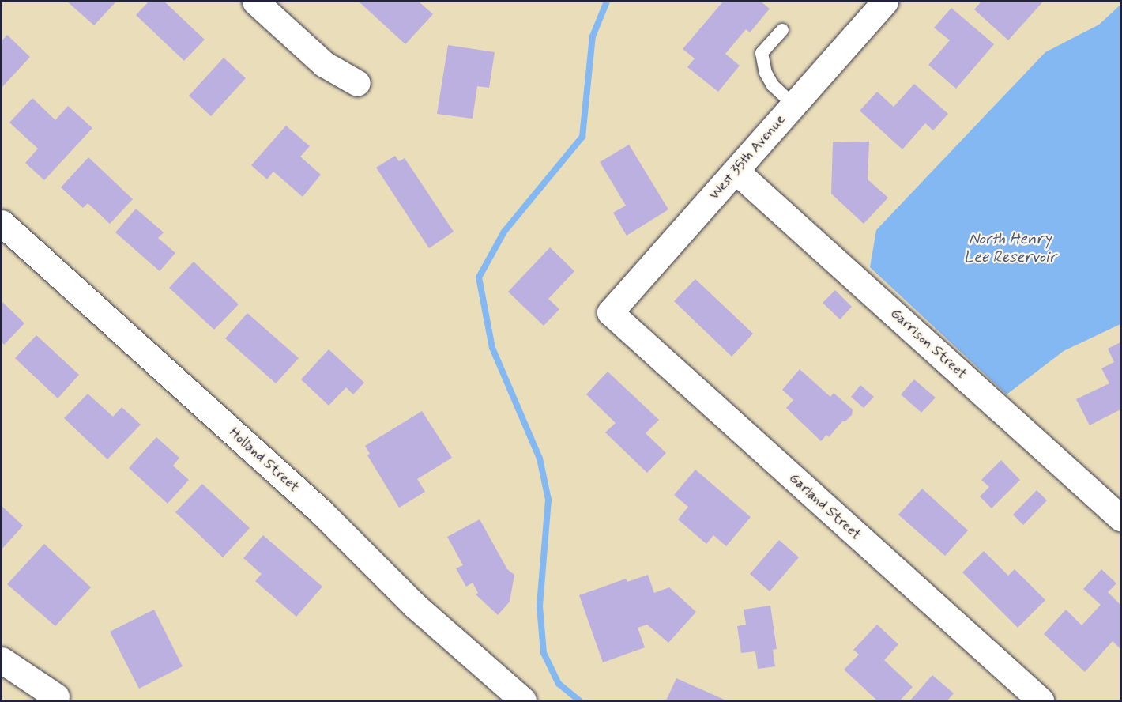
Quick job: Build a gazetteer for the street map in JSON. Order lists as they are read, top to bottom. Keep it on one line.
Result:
{"streets":{"street":["West 35th Avenue","Garrison Street","Holland Street","Garland Street"]},"crossings":[["West 35th Avenue","Garrison Street"],["West 35th Avenue","Garland Street"]],"water":["North Henry Lee Reservoir"]}
